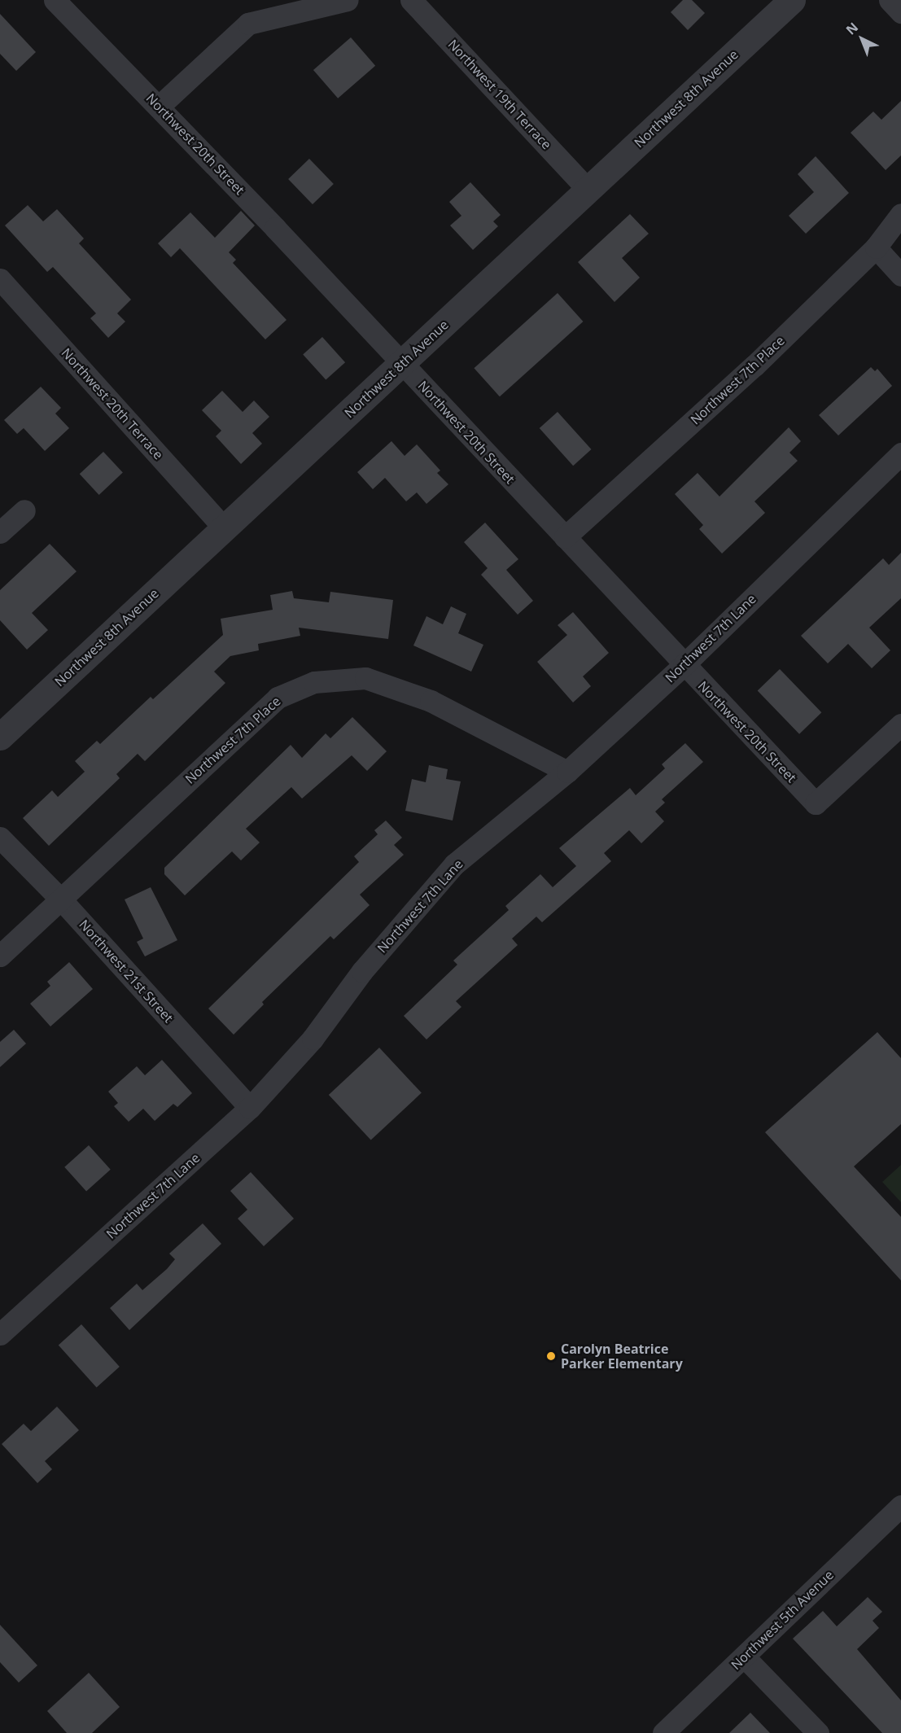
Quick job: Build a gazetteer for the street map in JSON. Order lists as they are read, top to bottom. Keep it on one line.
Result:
{"streets":{"street":["Northwest 19th Terrace","Northwest 8th Avenue","Northwest 20th Street","Northwest 7th Place","Northwest 20th Terrace","Northwest 7th Lane","Northwest 21st Street","Northwest 5th Avenue"]},"crossings":[["Northwest 19th Terrace","Northwest 8th Avenue"],["Northwest 8th Avenue","Northwest 20th Street"],["Northwest 8th Avenue","Northwest 20th Terrace"],["Northwest 20th Street","Northwest 7th Place"],["Northwest 20th Street","Northwest 7th Lane"],["Northwest 7th Place","Northwest 7th Lane"],["Northwest 7th Place","Northwest 21st Street"],["Northwest 7th Lane","Northwest 21st Street"]],"places":["Carolyn Beatrice Parker Elementary"],"north":"top left"}
